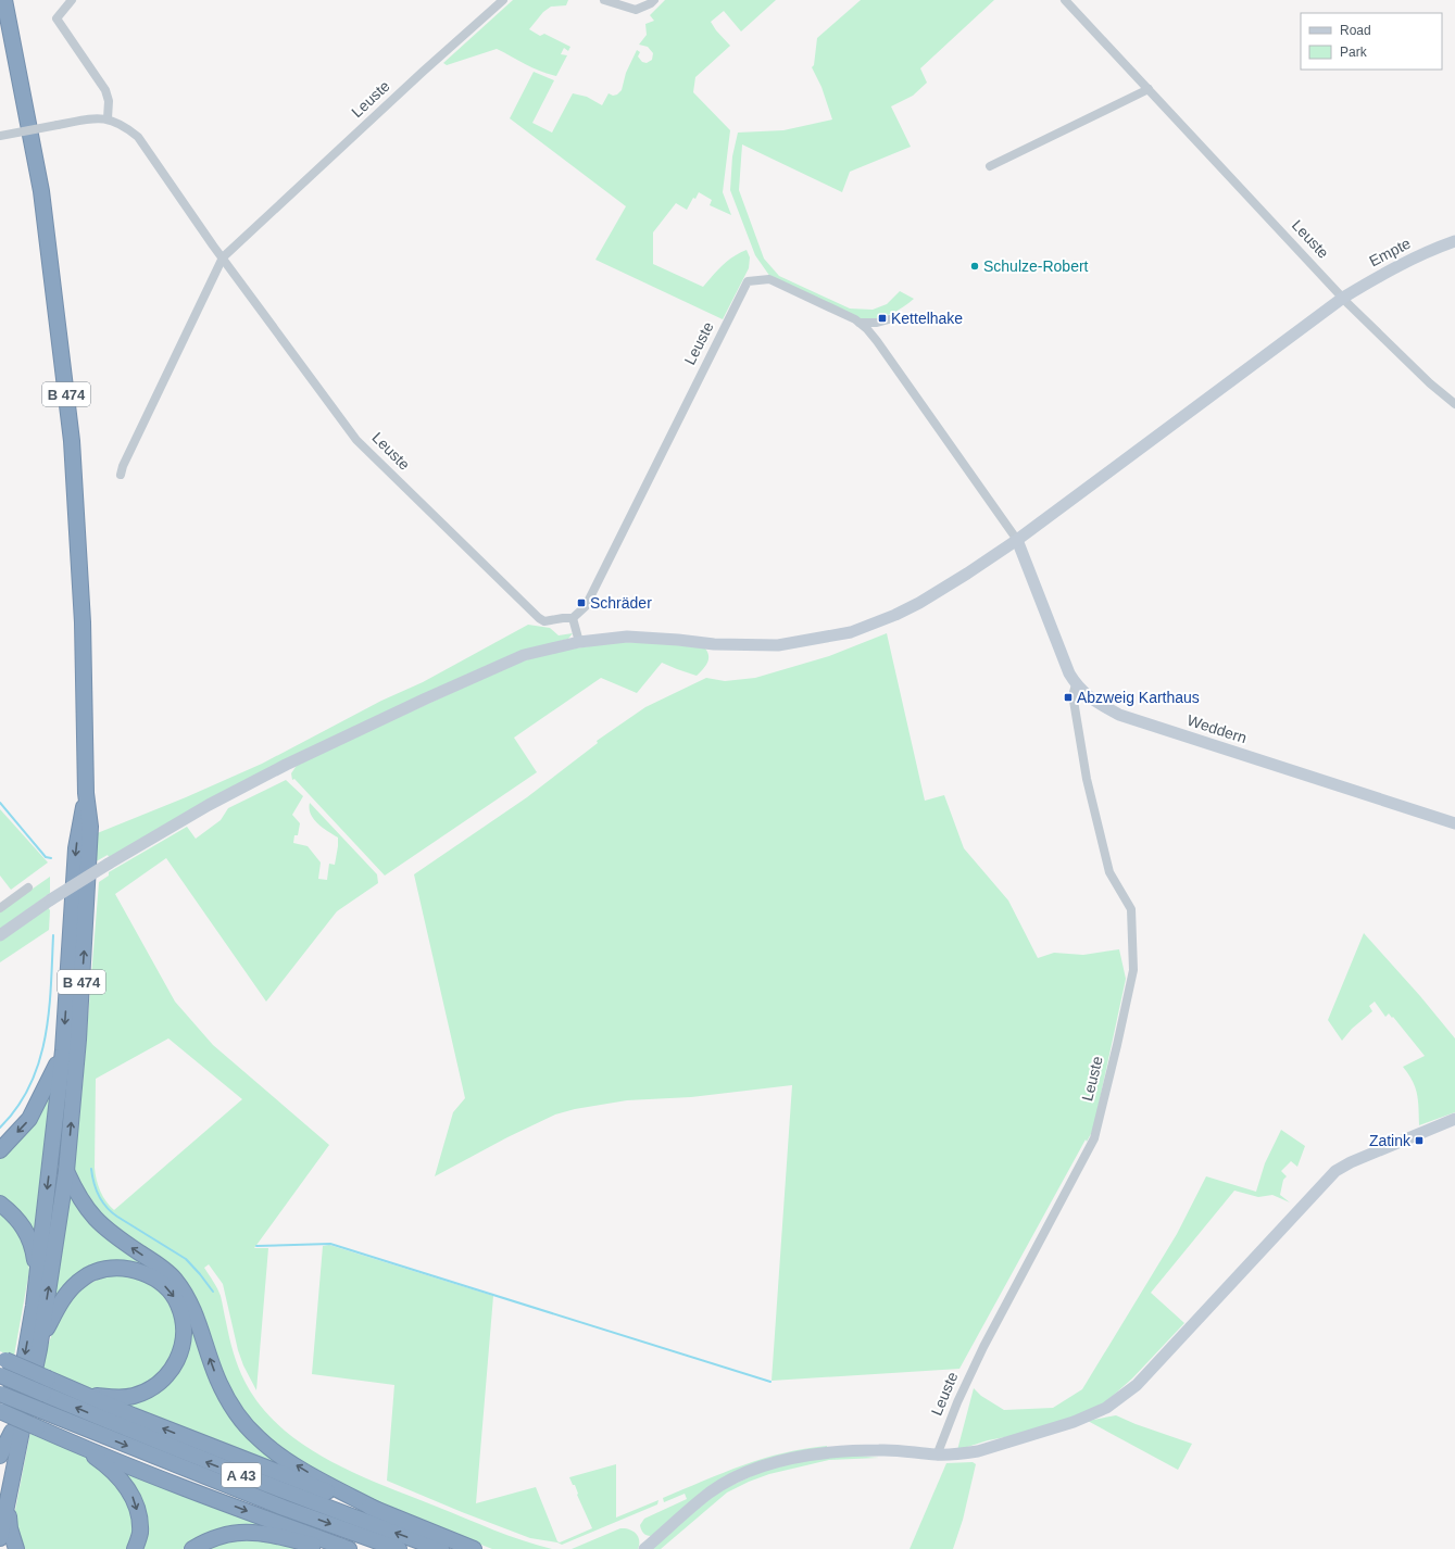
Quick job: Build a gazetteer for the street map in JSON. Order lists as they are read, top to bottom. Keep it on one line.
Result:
{"streets":{"highway":["B 474","A 43"],"main road":["Empte","Weddern"],"street":["Leuste"]},"crossings":[["Leuste","Empte"],["Leuste","Weddern"],["Empte","Weddern"]],"places":{"other":["Schulze-Robert"],"transit":["Kettelhake","Schräder","Abzweig Karthaus","Zatink"]},"legend":["Road","Park"]}
